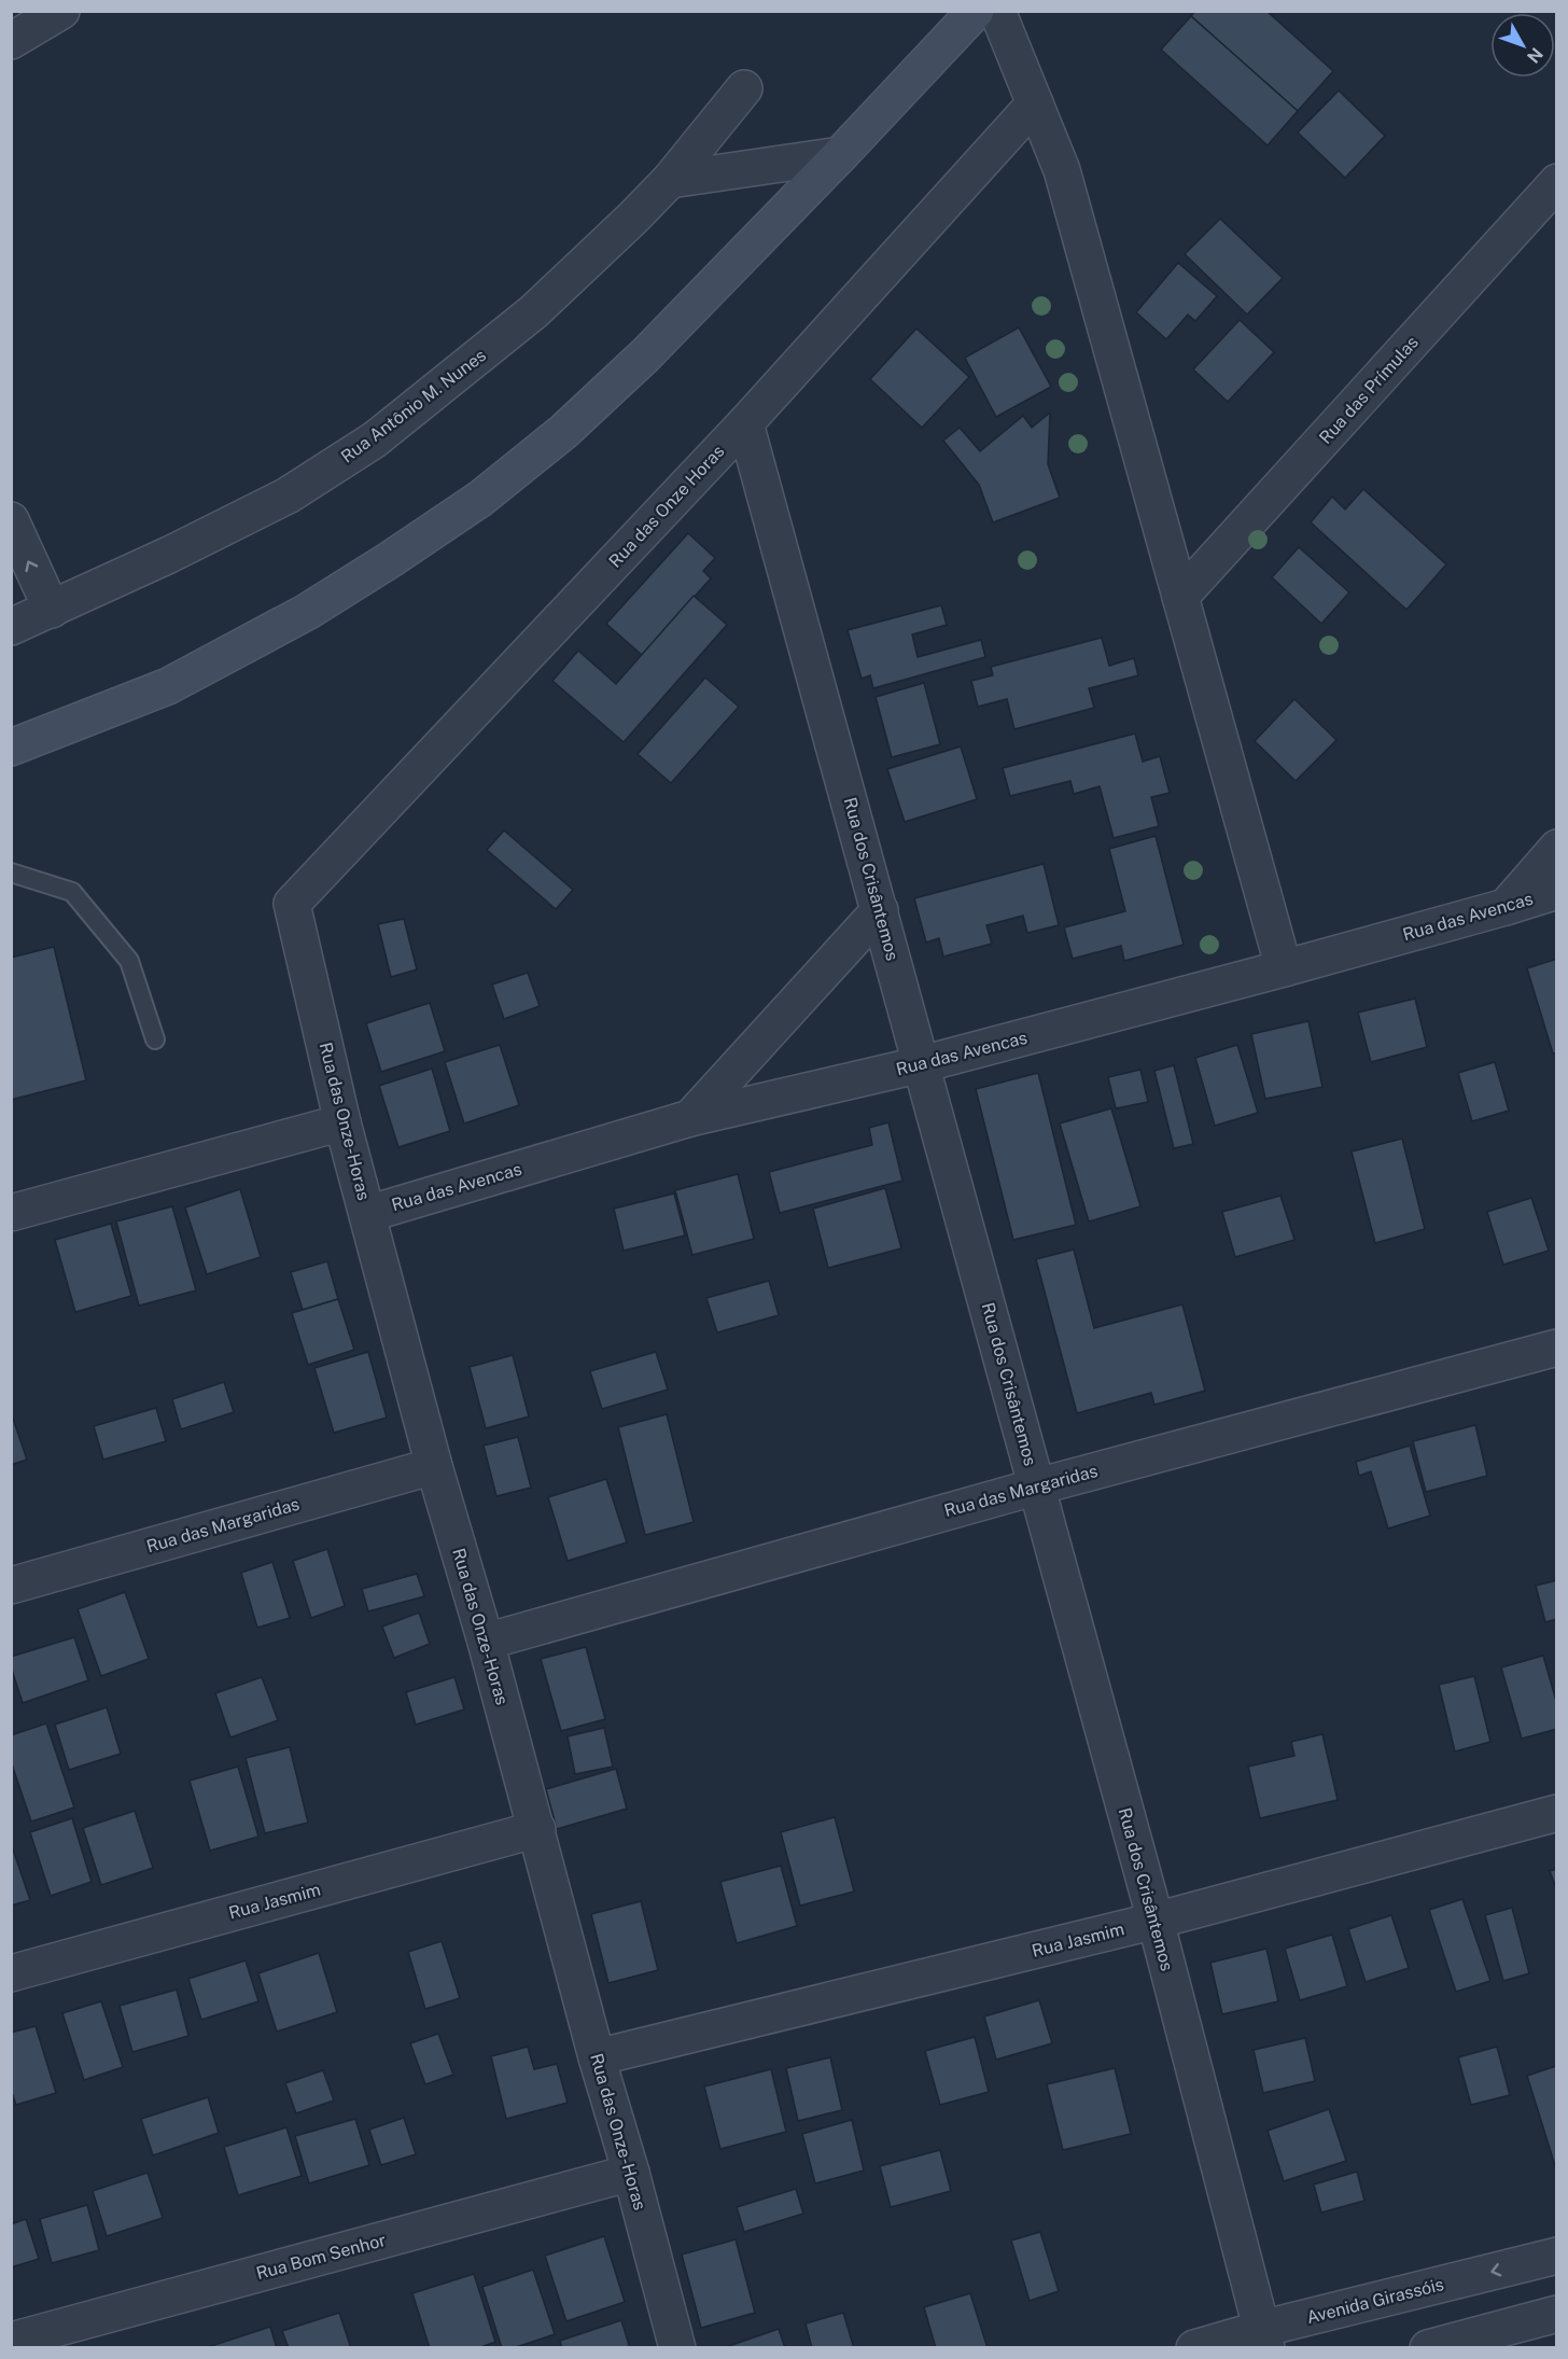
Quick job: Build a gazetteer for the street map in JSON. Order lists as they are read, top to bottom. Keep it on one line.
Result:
{"streets":{"street":["Rua das Prímulas","Rua Antônio M. Nunes","Rua das Onze Horas","Rua dos Crisântemos","Rua das Avencas","Rua das Onze-Horas","Rua das Margaridas","Rua Jasmim","Rua Bom Senhor","Avenida Girassóis"]},"crossings":[["Rua das Onze Horas","Rua dos Crisântemos"],["Rua das Onze Horas","Rua das Onze-Horas"],["Rua dos Crisântemos","Rua das Avencas"],["Rua dos Crisântemos","Rua das Margaridas"],["Rua dos Crisântemos","Rua Jasmim"],["Rua dos Crisântemos","Avenida Girassóis"],["Rua das Avencas","Rua das Onze-Horas"],["Rua das Onze-Horas","Rua das Margaridas"],["Rua das Onze-Horas","Rua Jasmim"],["Rua das Onze-Horas","Rua Bom Senhor"]],"north":"bottom right"}
